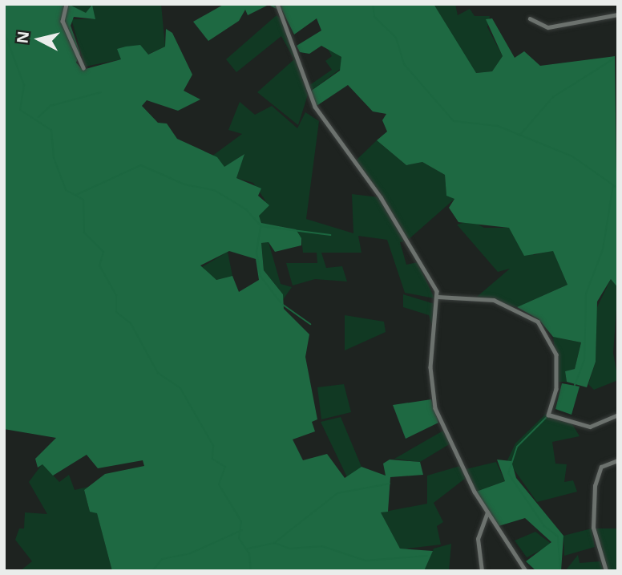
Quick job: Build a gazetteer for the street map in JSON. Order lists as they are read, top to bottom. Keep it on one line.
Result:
{"north":"left"}
